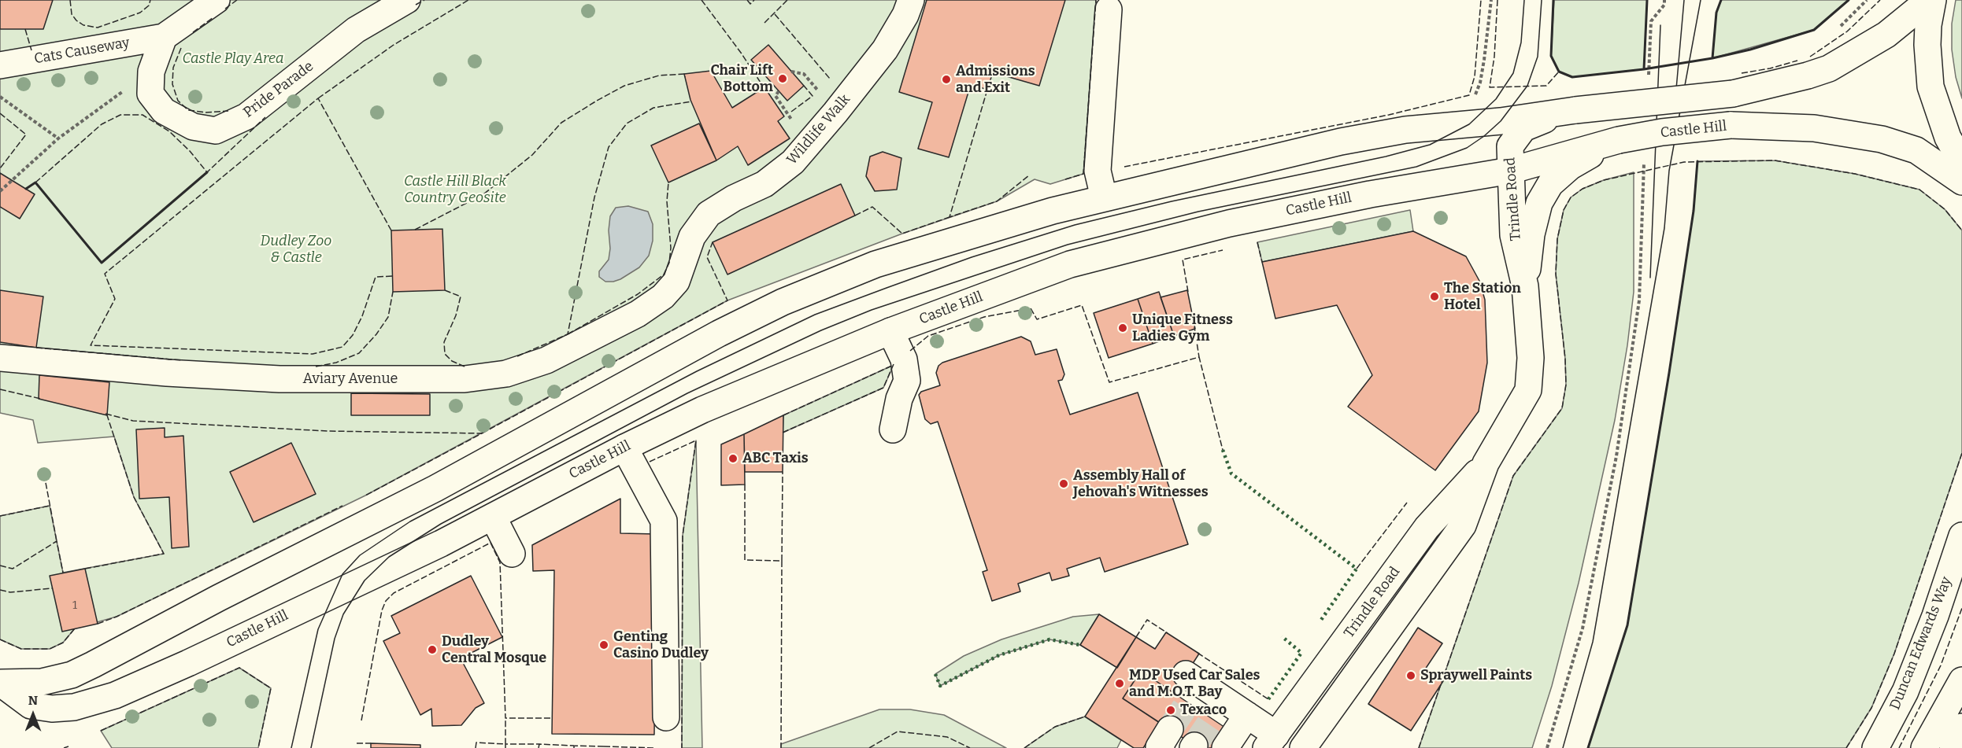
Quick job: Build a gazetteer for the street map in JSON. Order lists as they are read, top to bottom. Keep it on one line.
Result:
{"streets":{"main road":["Cats Causeway","Pride Parade","Wildlife Walk","Castle Hill","Trindle Road","Aviary Avenue","Duncan Edwards Way"]},"crossings":[["Cats Causeway","Pride Parade"],["Wildlife Walk","Aviary Avenue"],["Castle Hill","Trindle Road"]],"parks":["Castle Play Area","Castle Hill Black Country Geosite","Dudley Zoo & Castle"],"places":["Chair Lift Bottom","Admissions and Exit","The Station Hotel","Unique Fitness Ladies Gym","ABC Taxis","Assembly Hall of Jehovah's Witnesses","Genting Casino Dudley","Dudley Central Mosque","Spraywell Paints","MDP Used Car Sales and M.O.T. Bay","Texaco"],"house_numbers":["1"],"north":"top"}
